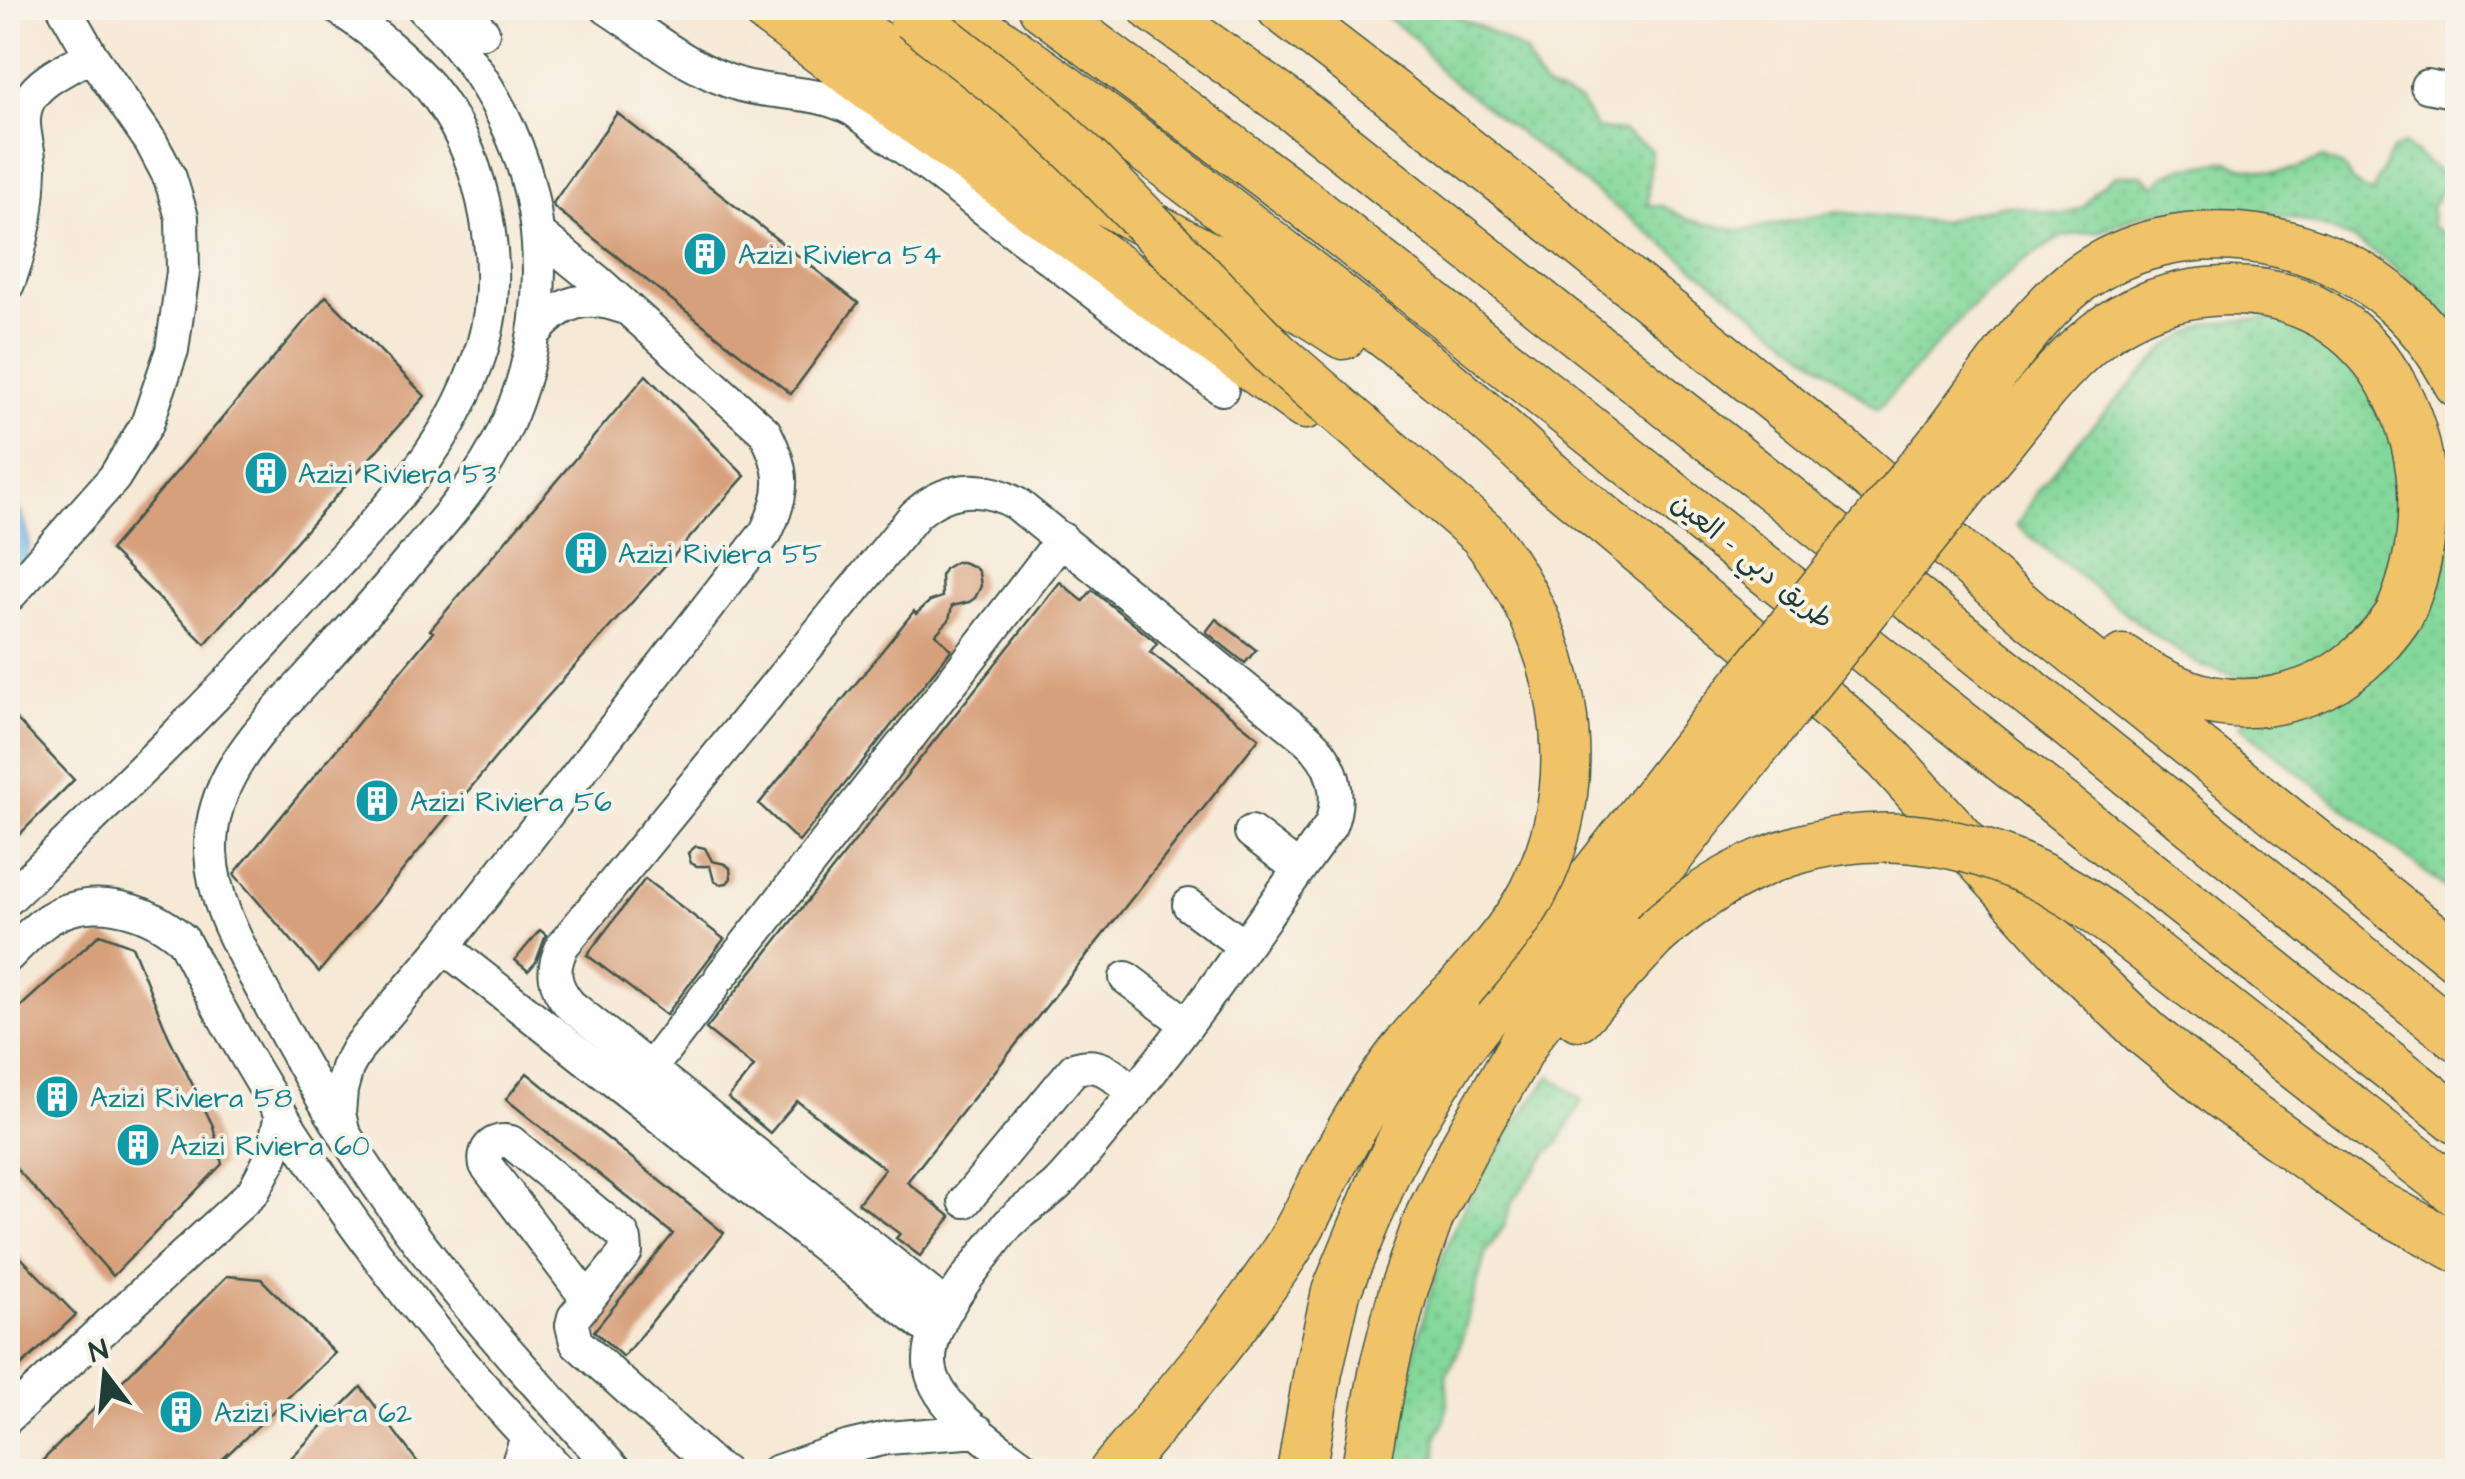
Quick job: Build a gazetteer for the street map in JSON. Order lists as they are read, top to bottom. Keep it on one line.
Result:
{"streets":{"highway":["طريق دبي - العين"]},"places":{"building":["Azizi Riviera 54","Azizi Riviera 53","Azizi Riviera 55","Azizi Riviera 56","Azizi Riviera 58","Azizi Riviera 60","Azizi Riviera 62"]},"north":"top"}
